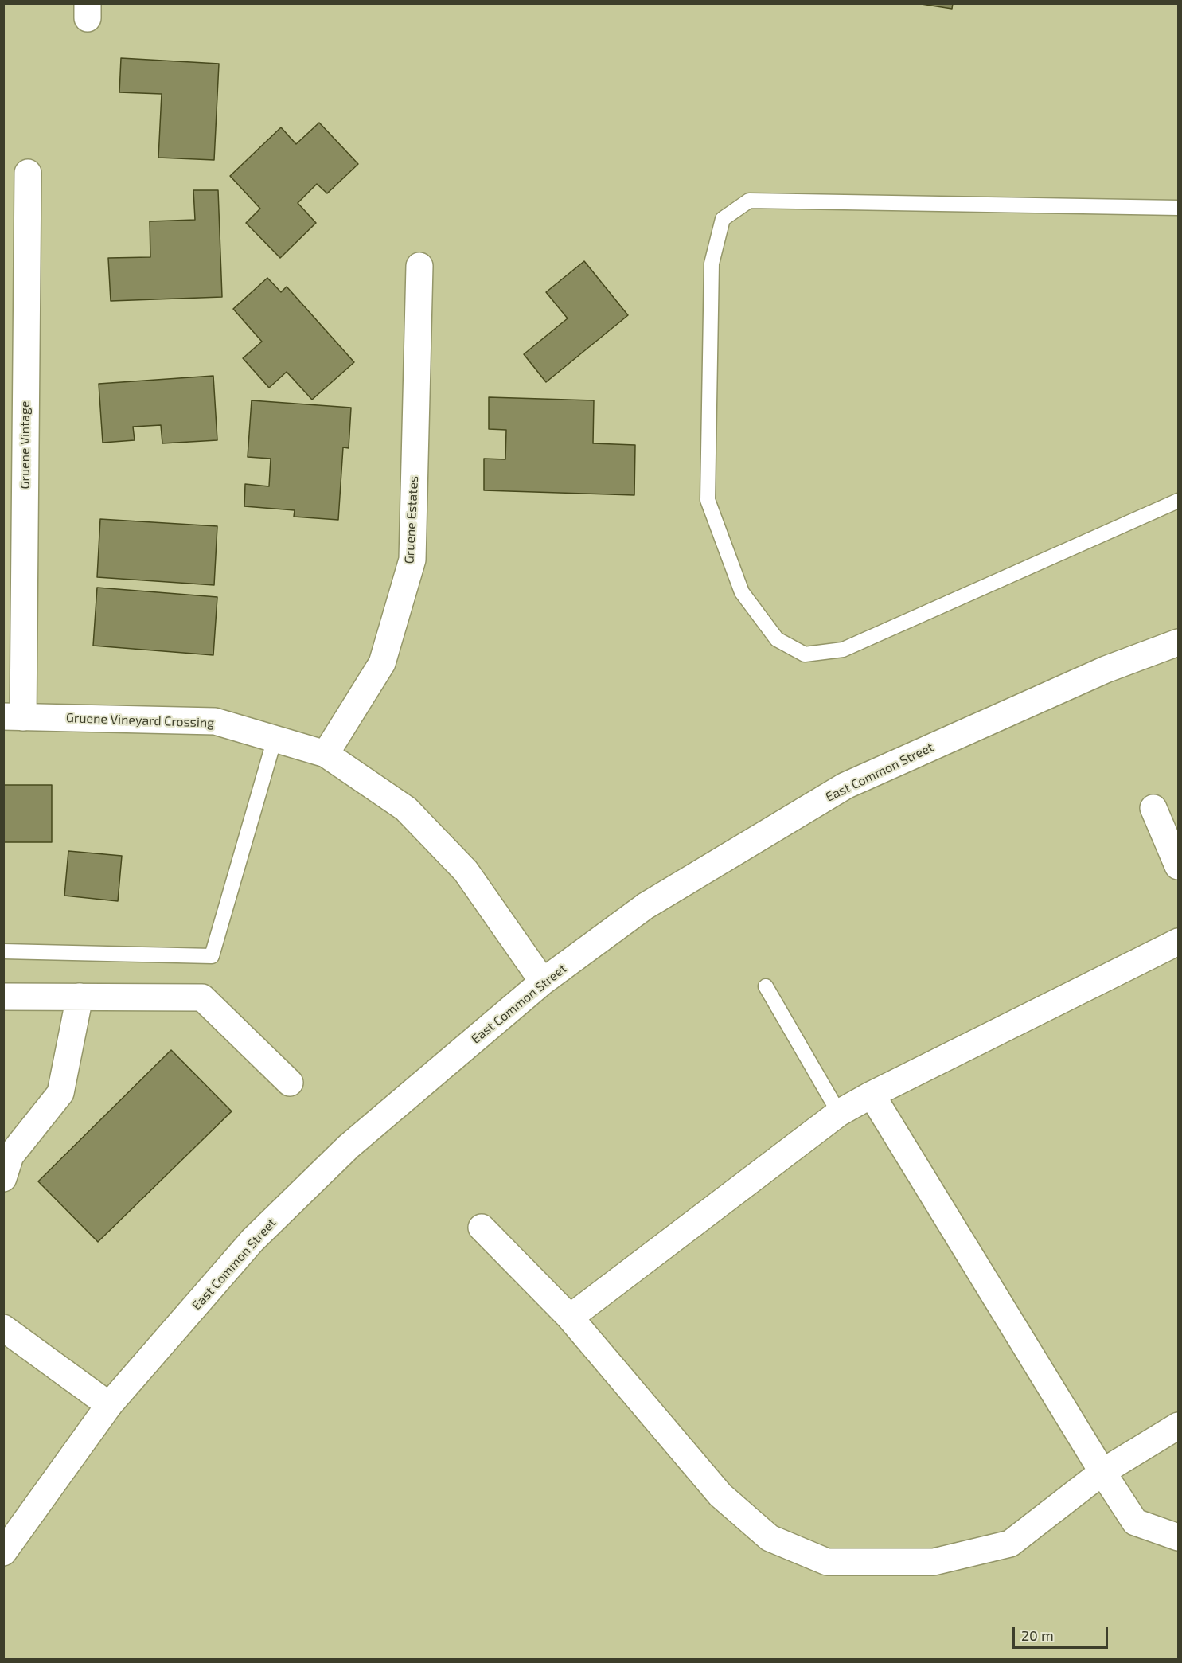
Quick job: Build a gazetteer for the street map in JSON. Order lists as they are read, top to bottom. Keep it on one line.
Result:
{"streets":{"street":["Gruene Vintage","Gruene Estates","Gruene Vineyard Crossing","East Common Street"]},"crossings":[["Gruene Vintage","Gruene Vineyard Crossing"],["Gruene Estates","Gruene Vineyard Crossing"],["Gruene Vineyard Crossing","East Common Street"]],"scale_bar":"20 m"}
